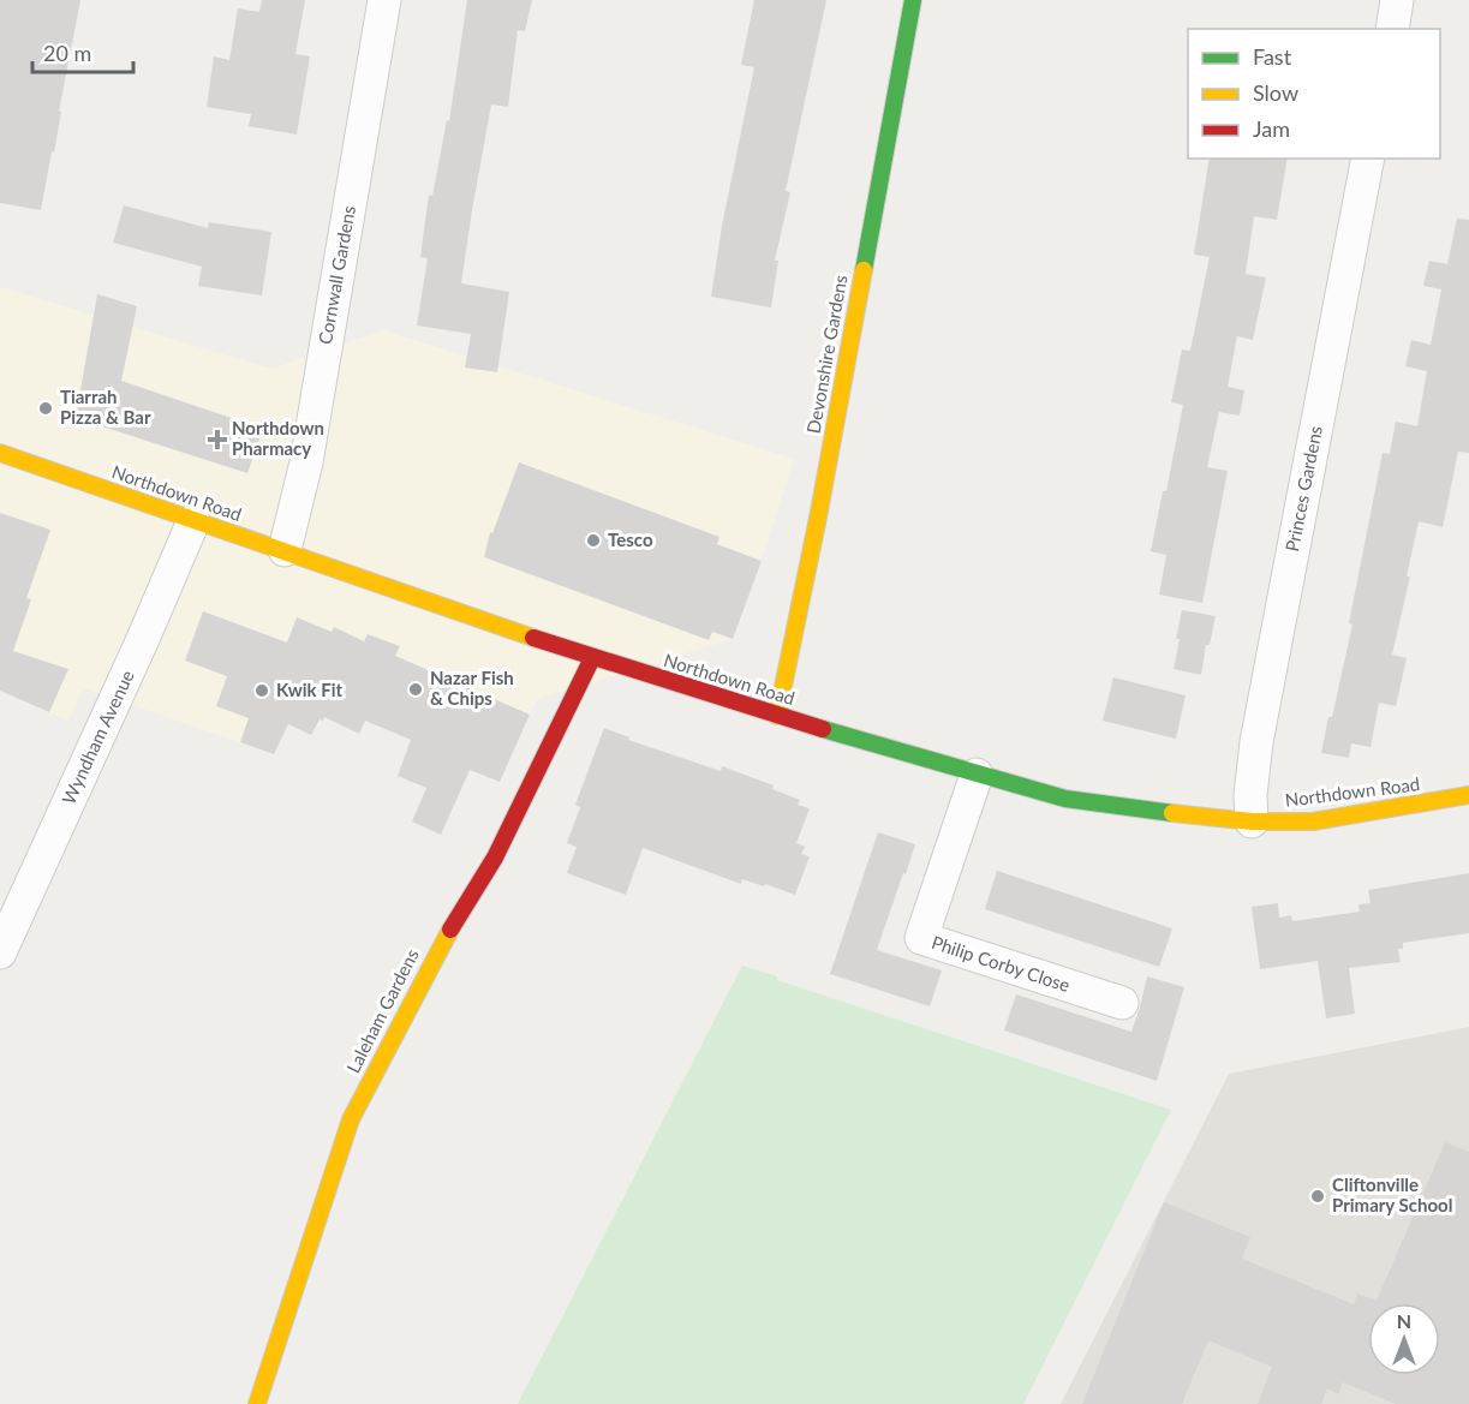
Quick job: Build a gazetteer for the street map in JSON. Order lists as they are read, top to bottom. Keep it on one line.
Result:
{"streets":{"main road":["Devonshire Gardens","Northdown Road","Laleham Gardens"],"street":["Cornwall Gardens","Princes Gardens","Wyndham Avenue","Philip Corby Close"]},"crossings":[["Cornwall Gardens","Northdown Road"],["Devonshire Gardens","Northdown Road"],["Princes Gardens","Northdown Road"],["Northdown Road","Wyndham Avenue"],["Northdown Road","Philip Corby Close"],["Northdown Road","Laleham Gardens"]],"places":{"other":["Tiarrah Pizza & Bar","Tesco","Nazar Fish & Chips","Kwik Fit","Cliftonville Primary School"],"health":["Northdown Pharmacy"]},"legend":["Fast","Slow","Jam"],"scale_bar":"20 m","north":"top"}
